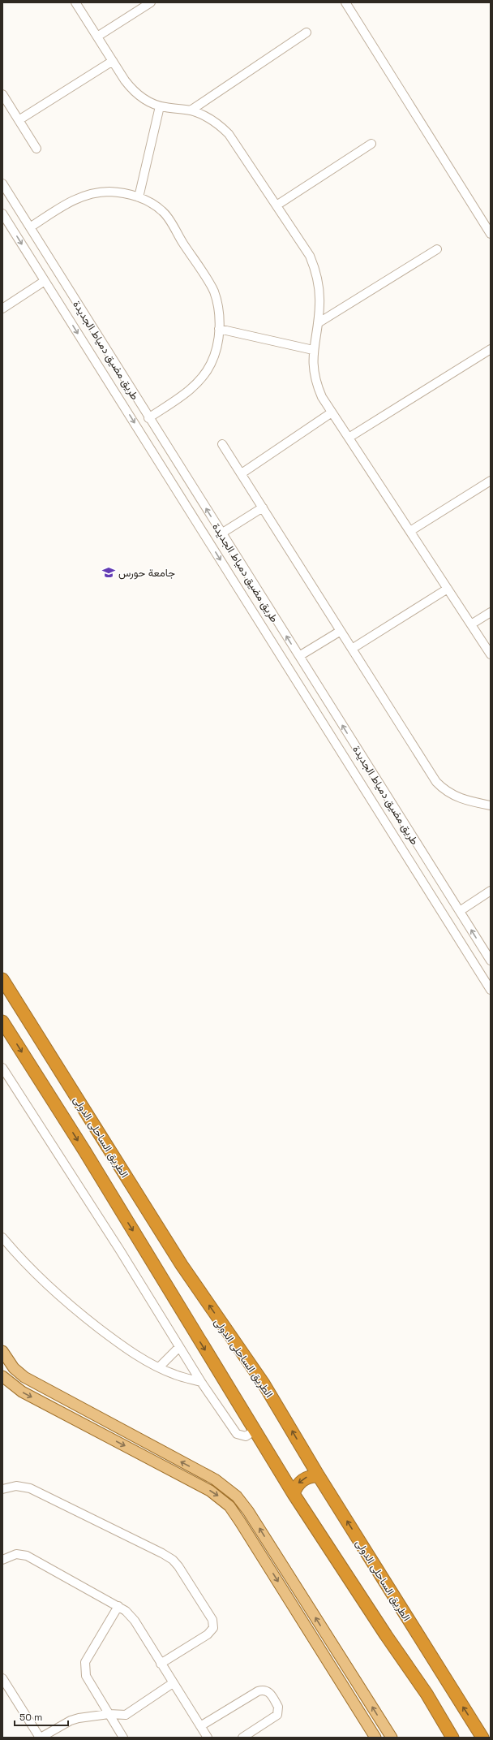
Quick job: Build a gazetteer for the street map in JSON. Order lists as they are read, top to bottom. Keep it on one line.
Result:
{"streets":{"highway":["الطريق الساحلى الدولى"],"street":["طريق مضيق دمياط الجديدة"]},"places":{"school or university":["جامعة حورس"]},"scale_bar":"50 m"}
